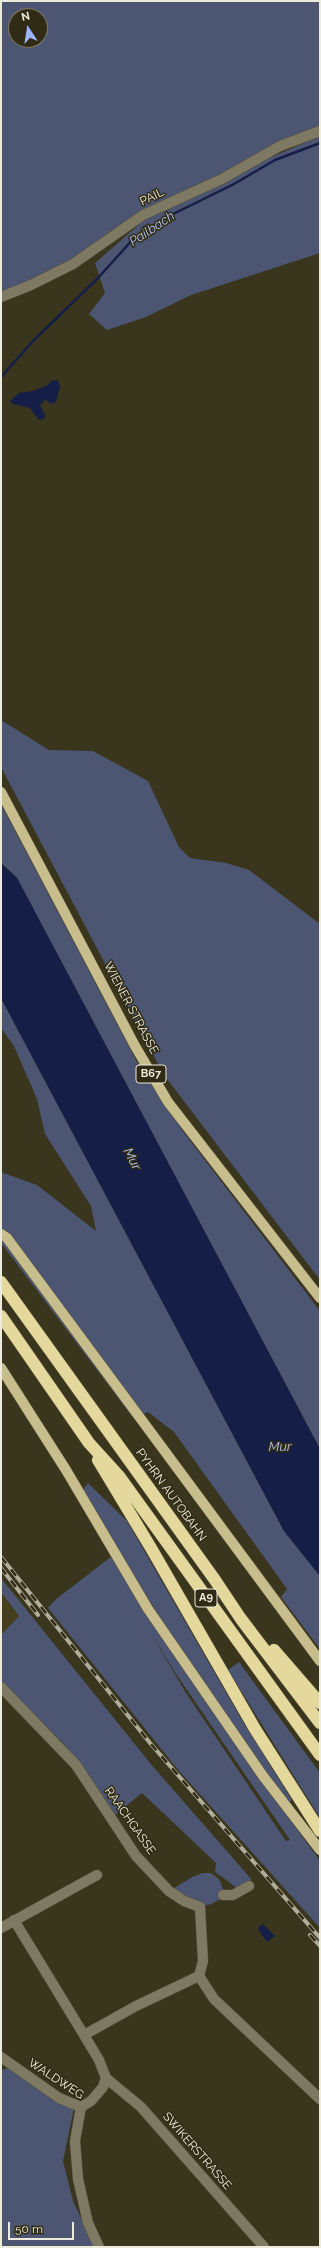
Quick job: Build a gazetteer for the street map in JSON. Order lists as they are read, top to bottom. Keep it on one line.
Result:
{"streets":{"highway":["PYHRN AUTOBAHN","A9"],"main road":["WIENER STRASSE","B67"],"street":["PAIL","RAACHGASSE","WALDWEG","SWIKERSTRASSE"]},"water":["Pailbach","Mur"],"scale_bar":"50 m","north":"top"}
